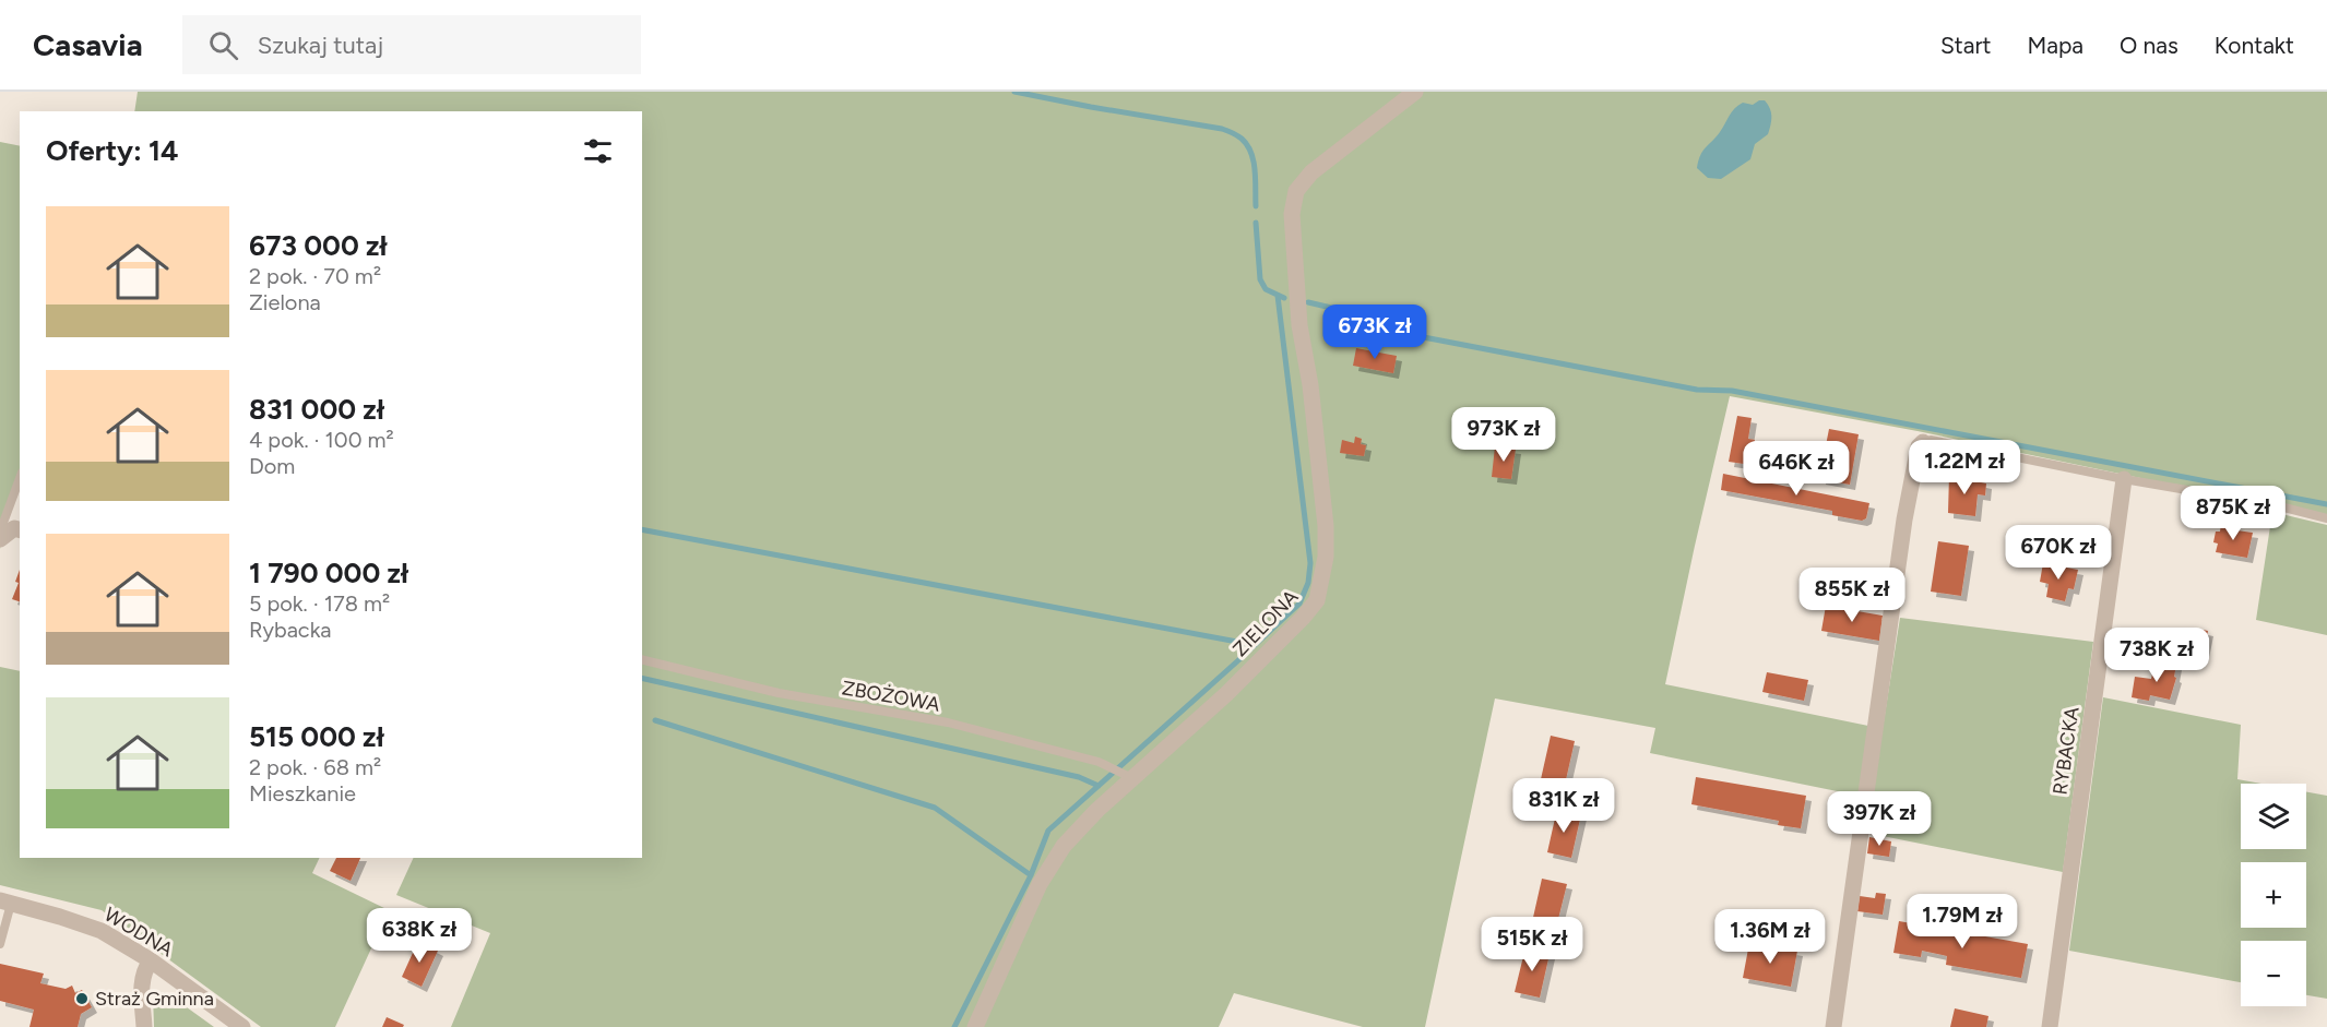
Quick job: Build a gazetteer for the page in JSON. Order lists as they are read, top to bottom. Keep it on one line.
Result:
{"streets":{"street":["ZIELONA","RYBACKA","WODNA"],"lane":["ZBOŻOWA"]},"crossings":[["ZIELONA","ZBOŻOWA"]],"places":["Straż Gminna"],"page":{"header":"Casavia","search":"Szukaj tutaj","nav":["Start","Mapa","O nas","Kontakt"],"heading":"Oferty: 14","list":[{"name":"673 000 zł","note":"2 pok. · 70 m² · Zielona"},{"name":"831 000 zł","note":"4 pok. · 100 m² · Dom"},{"name":"1 790 000 zł","note":"5 pok. · 178 m² · Rybacka"},{"name":"515 000 zł","note":"2 pok. · 68 m² · Mieszkanie"}],"price":["673K zł","973K zł","1.22M zł","646K zł","875K zł","670K zł","855K zł","738K zł","831K zł","397K zł","1.79M zł","638K zł","1.36M zł","515K zł"],"map_buttons":["+","−"]}}
